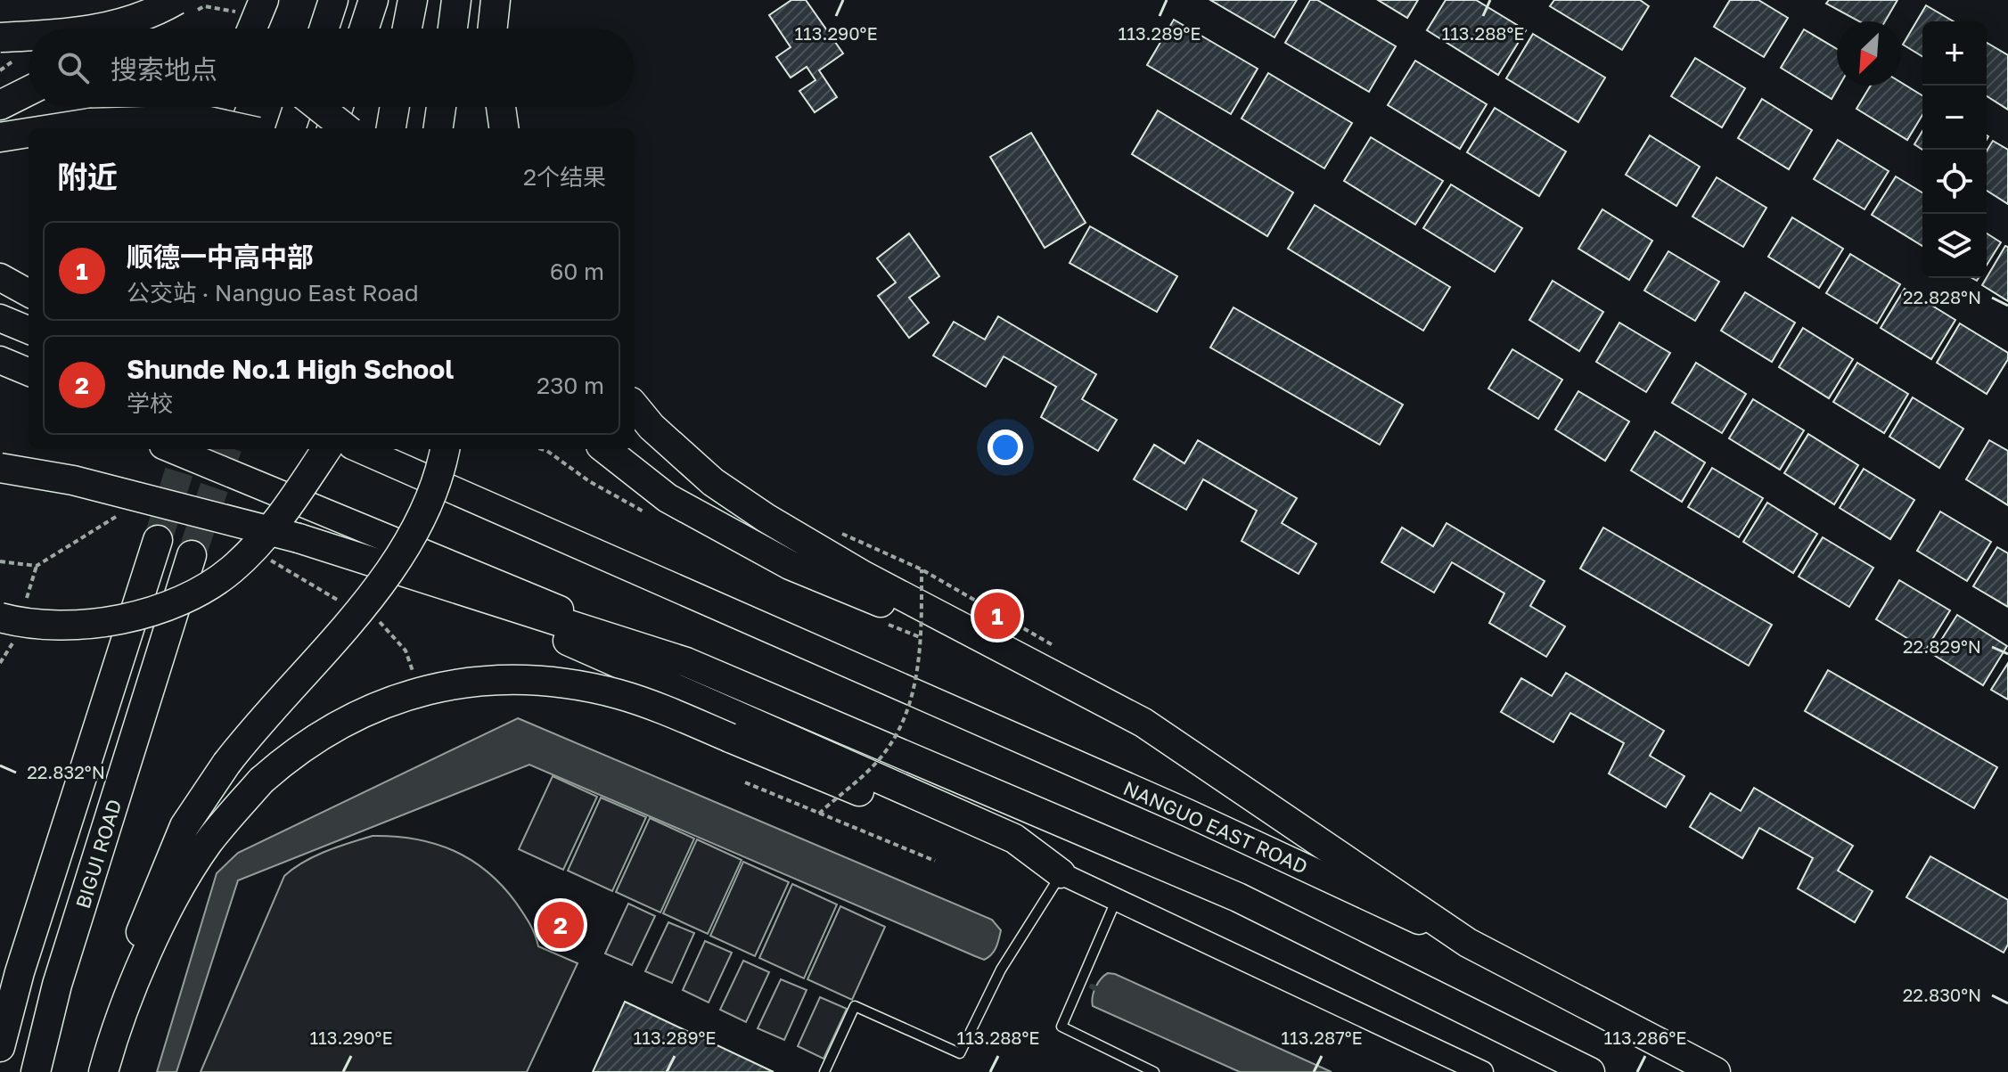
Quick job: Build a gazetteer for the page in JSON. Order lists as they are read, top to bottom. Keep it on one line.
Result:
{"streets":{"highway":["NANGUO EAST ROAD","BIGUI ROAD"]},"north":"bottom left","page":{"map_buttons":["+","−"],"search":"搜索地点","heading":["附近","2个结果"],"list":[{"mark":"1","name":"顺德一中高中部","note":"公交站 · Nanguo East Road","value":"60 m"},{"mark":"2","name":"Shunde No.1 High School","note":"学校","value":"230 m"}],"pins":["1","2"]},"coordinates":["113.290°E","113.289°E","113.288°E","22.828°N","22.829°N","22.832°N","22.830°N","113.287°E","113.286°E"]}
